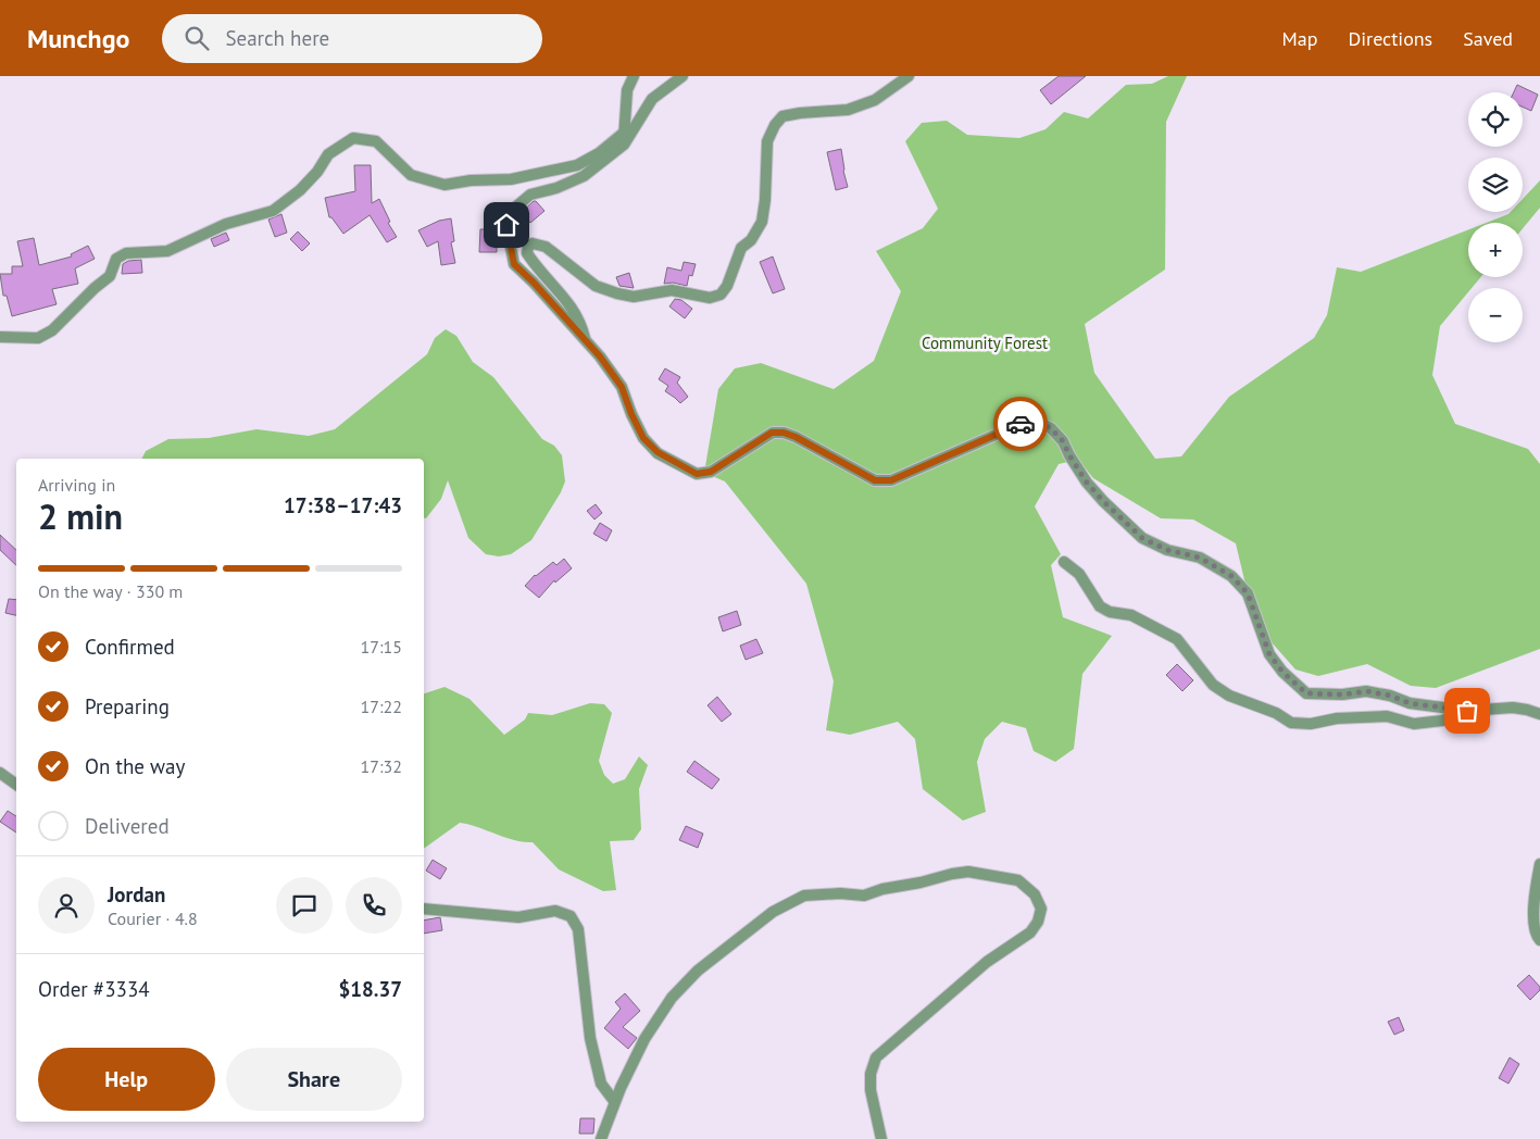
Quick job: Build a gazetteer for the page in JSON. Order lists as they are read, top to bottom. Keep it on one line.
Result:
{"parks":["Community Forest"],"page":{"header":"Munchgo","search":"Search here","nav":["Map","Directions","Saved"],"map_buttons":["+","−"],"heading":["2 min","Arriving in","17:38–17:43"],"panel":["Jordan","Courier · 4.8","Order #3334","$18.37"],"bar":"On the way · 330 m","list":[["Confirmed","17:15"],["Preparing","17:22"],["On the way","17:32"],"Delivered"],"buttons":["Help","Share"]}}
